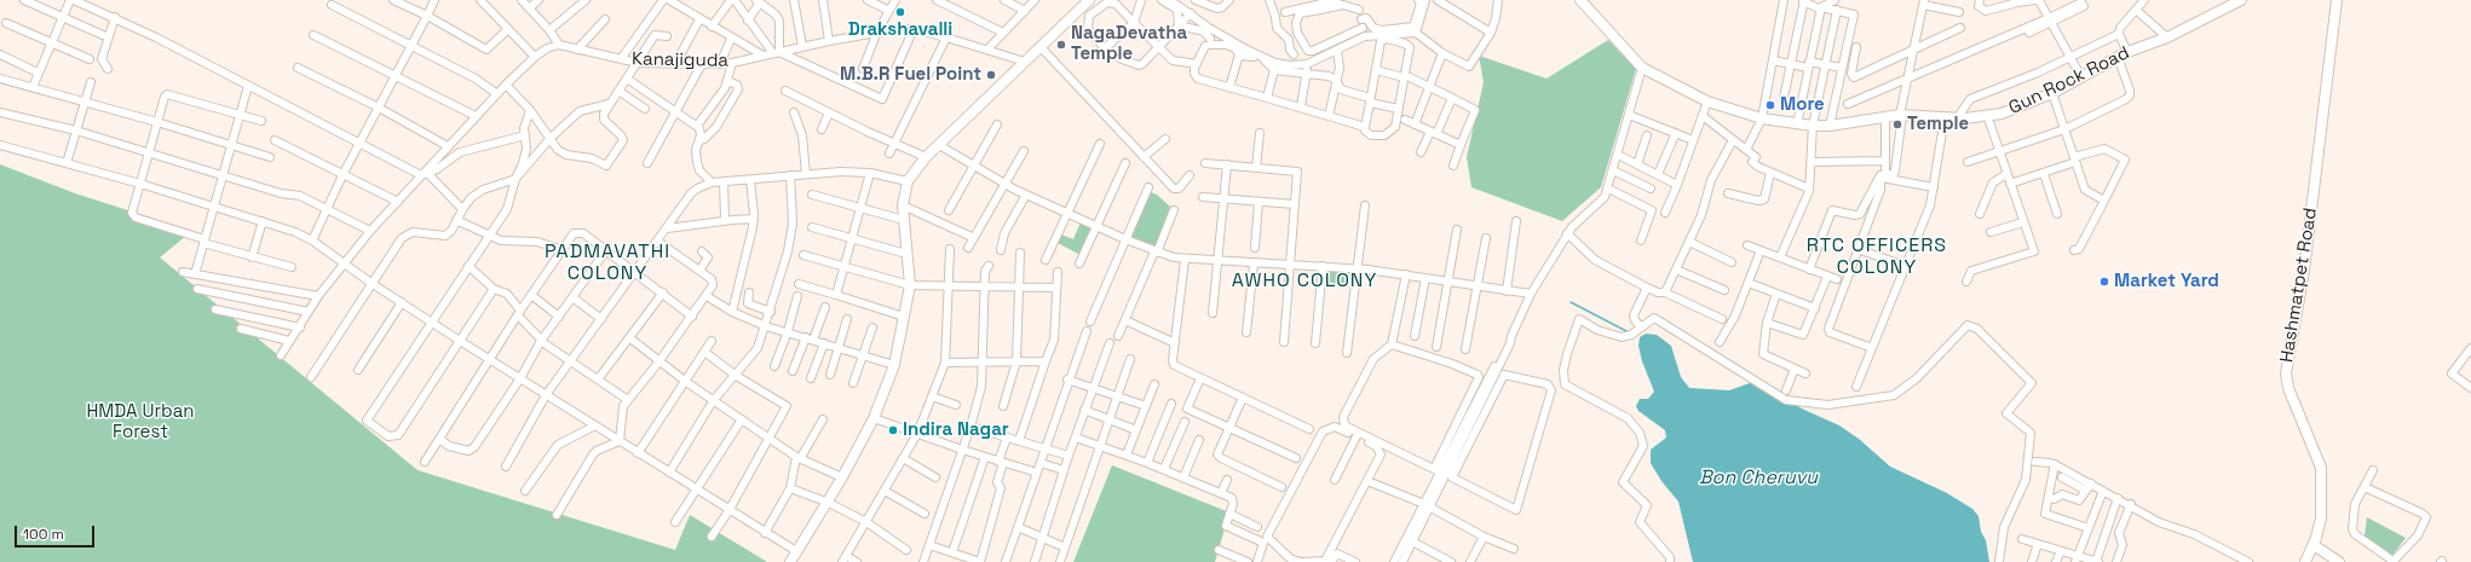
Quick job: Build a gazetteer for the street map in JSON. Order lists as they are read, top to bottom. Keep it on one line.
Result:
{"streets":{"main road":["Gun Rock Road","Hashmatpet Road"],"street":["Kanajiguda"]},"districts":["RTC OFFICERS COLONY","PADMAVATHI COLONY","AWHO COLONY"],"water":["Bon Cheruvu"],"parks":["HMDA Urban Forest"],"places":["Drakshavalli","NagaDevatha Temple","M.B.R Fuel Point","More","Temple","Market Yard","Indira Nagar"],"scale_bar":"100 m"}
